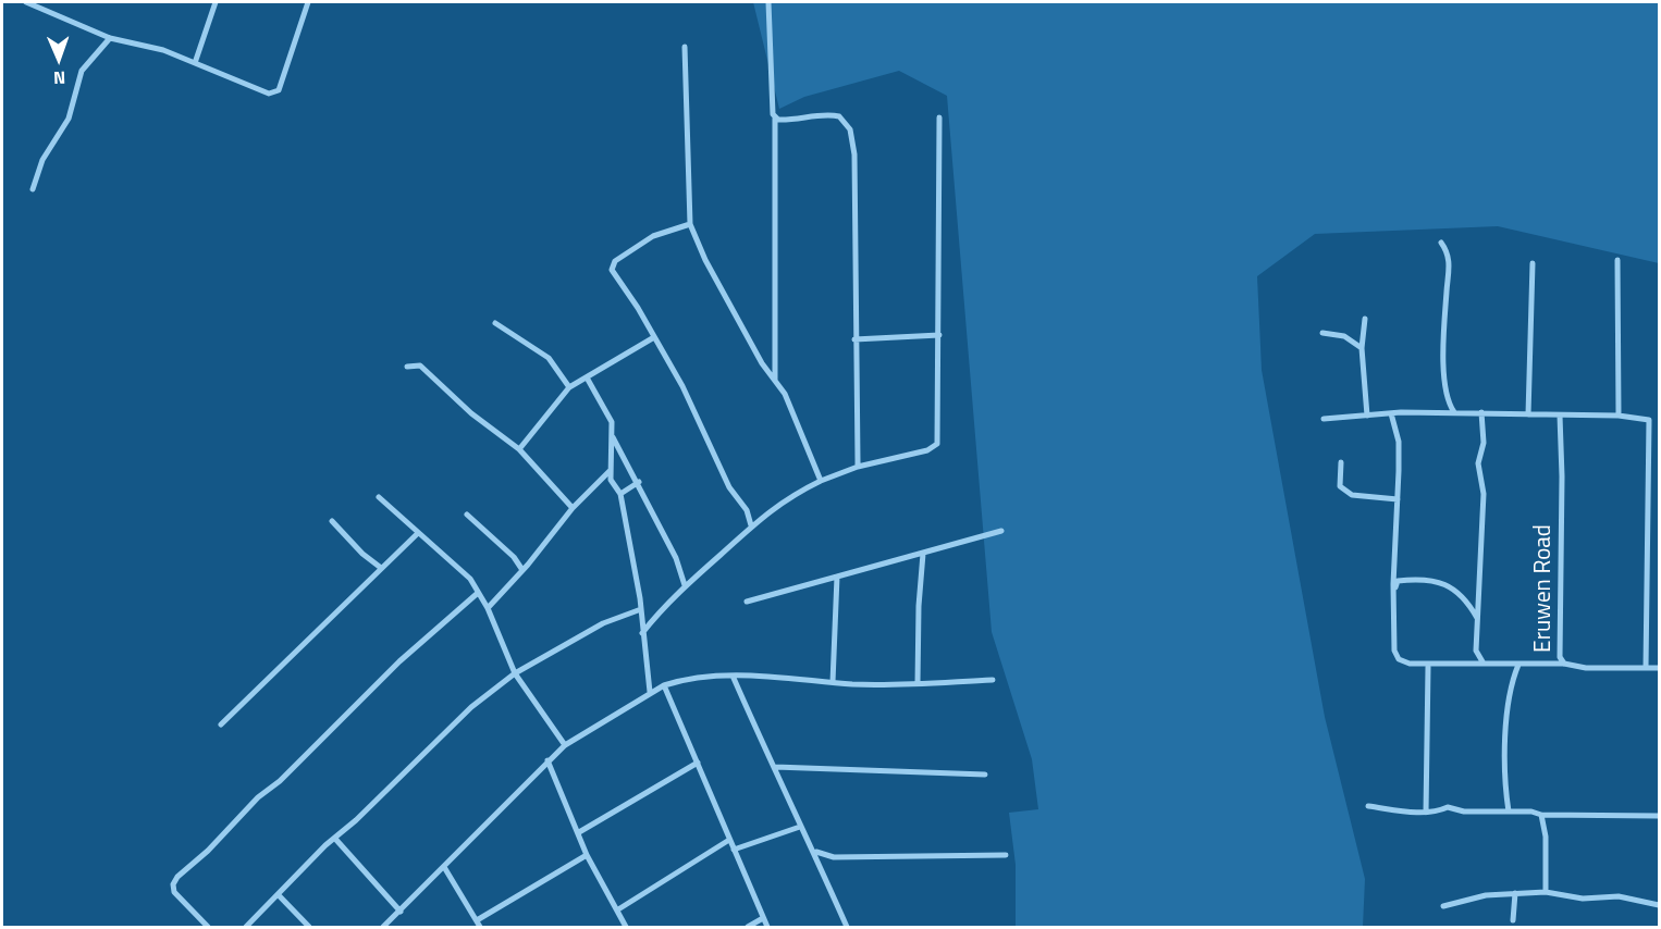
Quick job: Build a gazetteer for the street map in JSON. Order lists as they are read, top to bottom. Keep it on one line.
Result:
{"streets":{"street":["Eruwen Road"]},"north":"bottom"}
